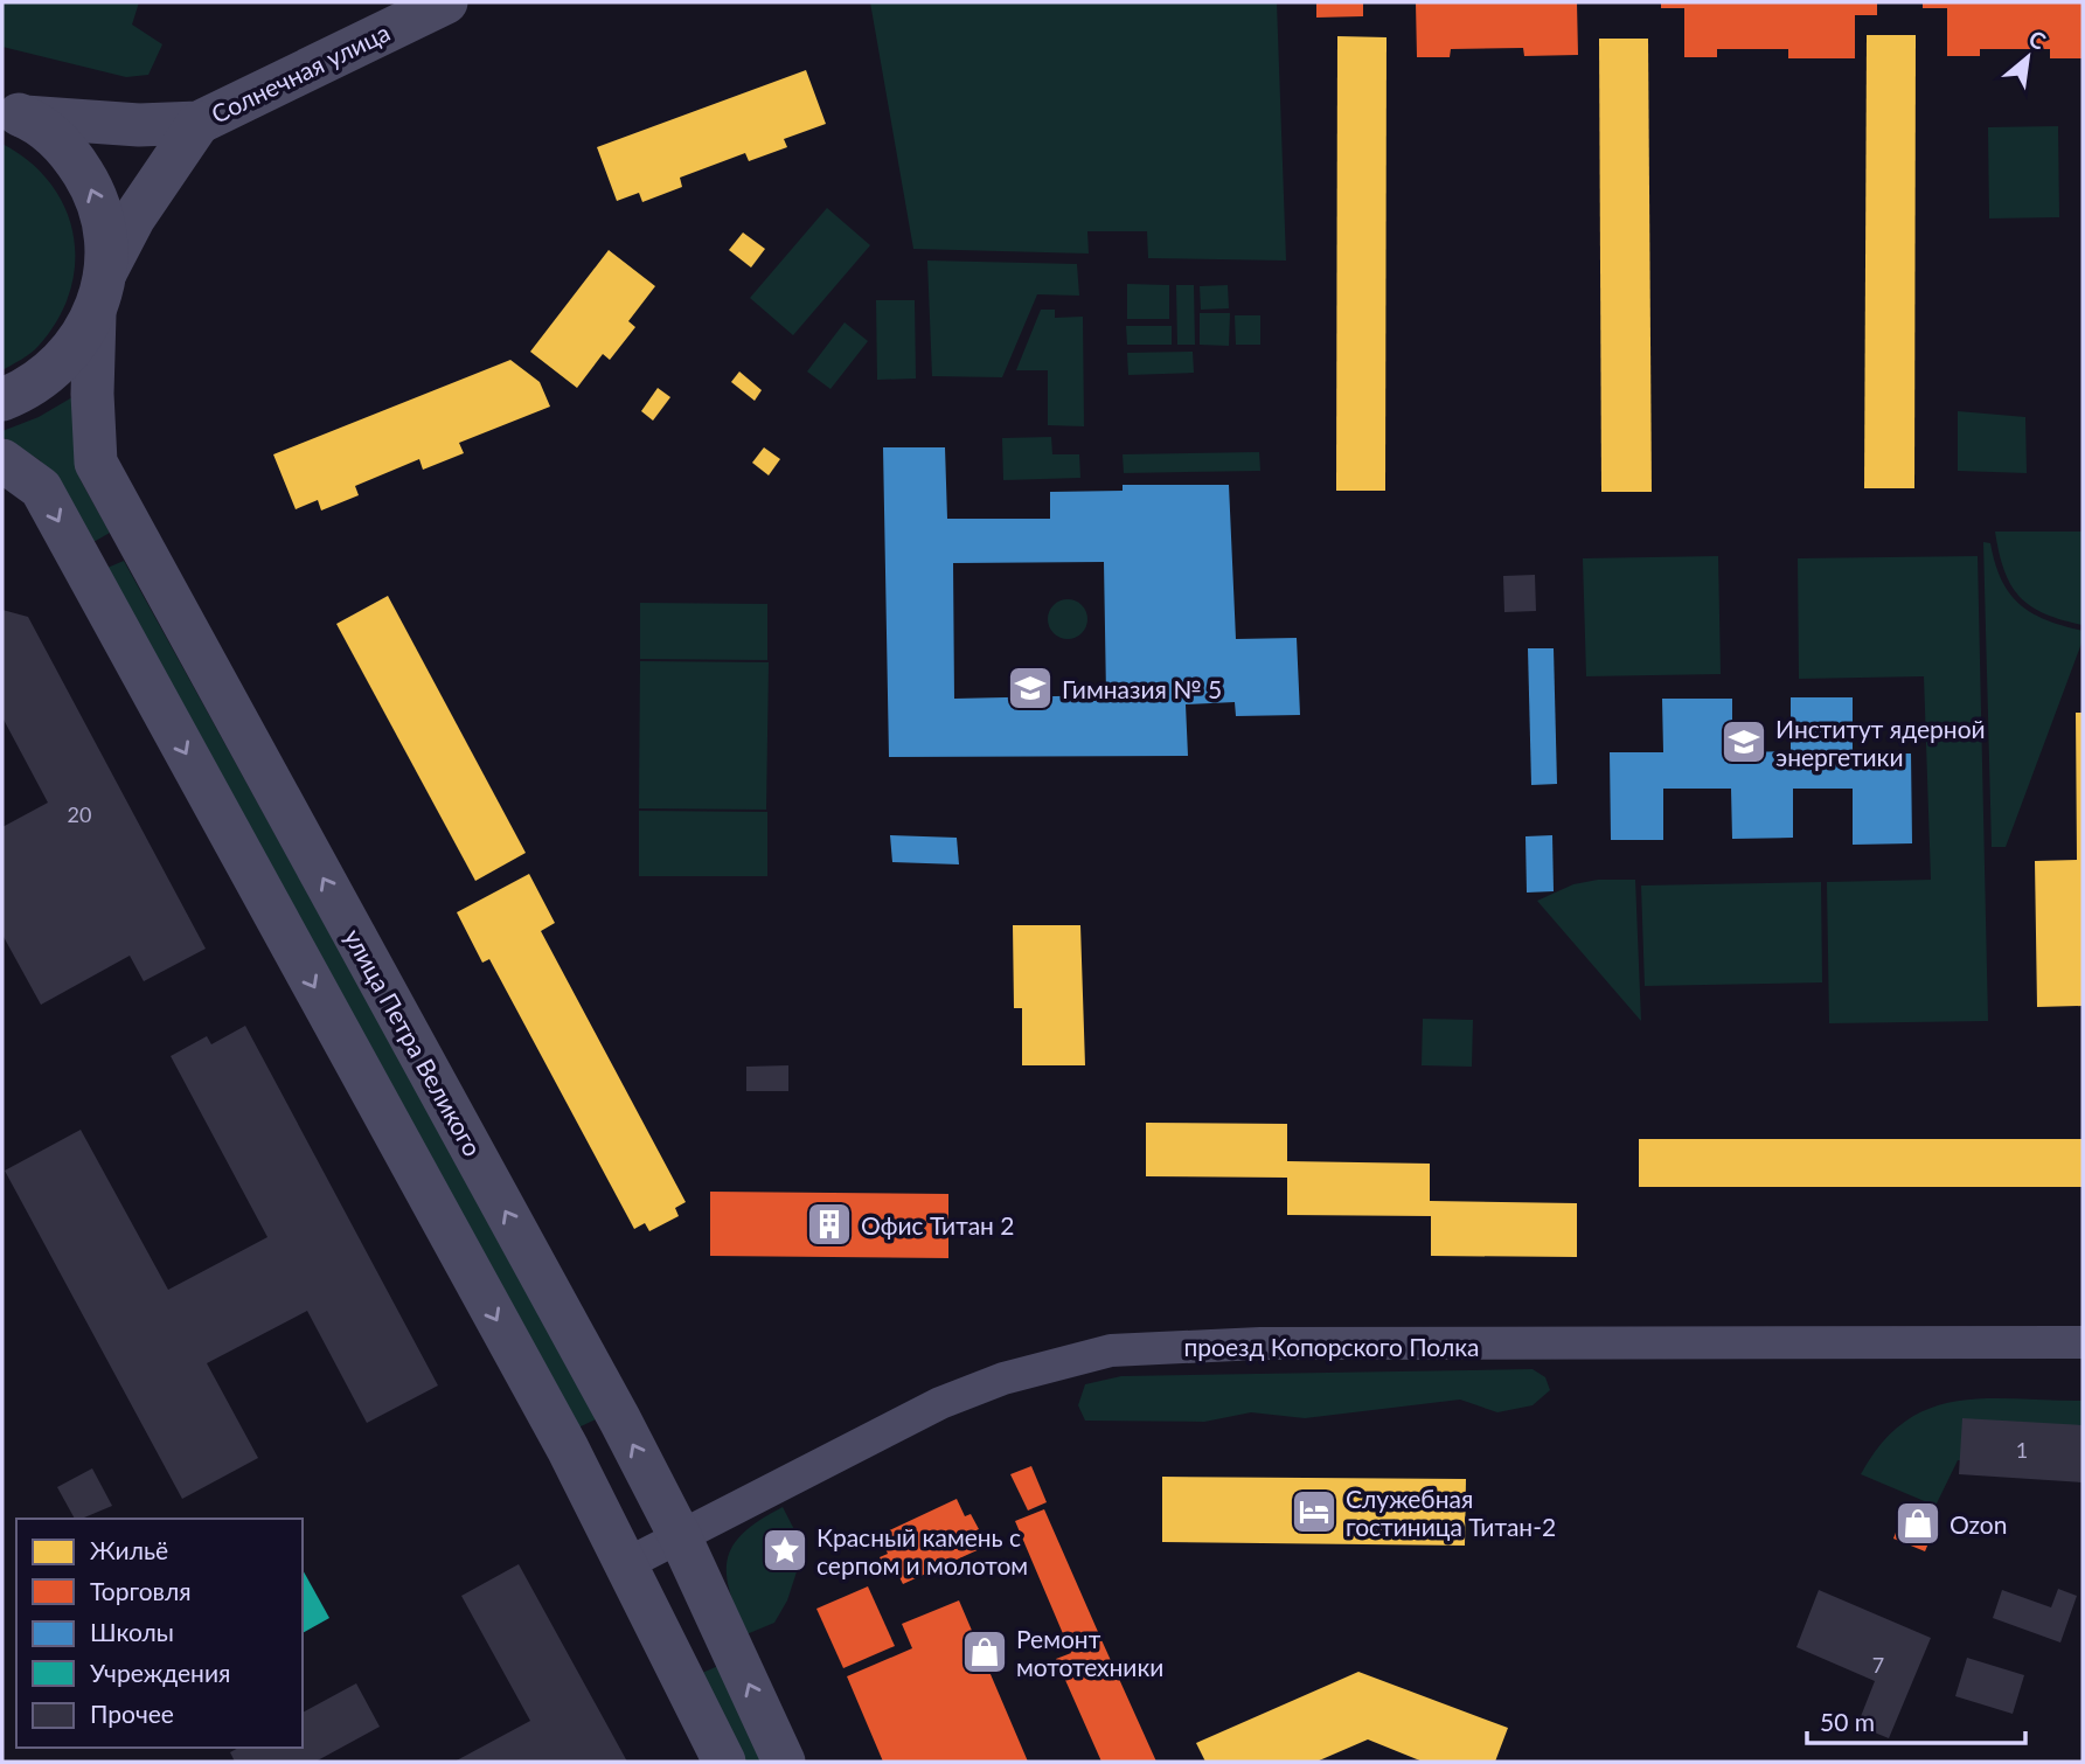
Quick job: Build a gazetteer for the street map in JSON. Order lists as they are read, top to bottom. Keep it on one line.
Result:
{"streets":{"street":["Солнечная улица","улица Петра Великого","проезд Копорского Полка"]},"crossings":[["улица Петра Великого","проезд Копорского Полка"]],"places":{"school or university":["Гимназия № 5","Институт ядерной энергетики"],"building":["Офис Титан 2"],"hotel":["Служебная гостиница Титан-2"],"shop":["Ozon","Ремонт мототехники"],"place":["Красный камень с серпом и молотом"]},"house_numbers":["20","1","7"],"legend":["Жильё","Торговля","Школы","Учреждения","Прочее"],"scale_bar":"50 m","north":"top right"}
